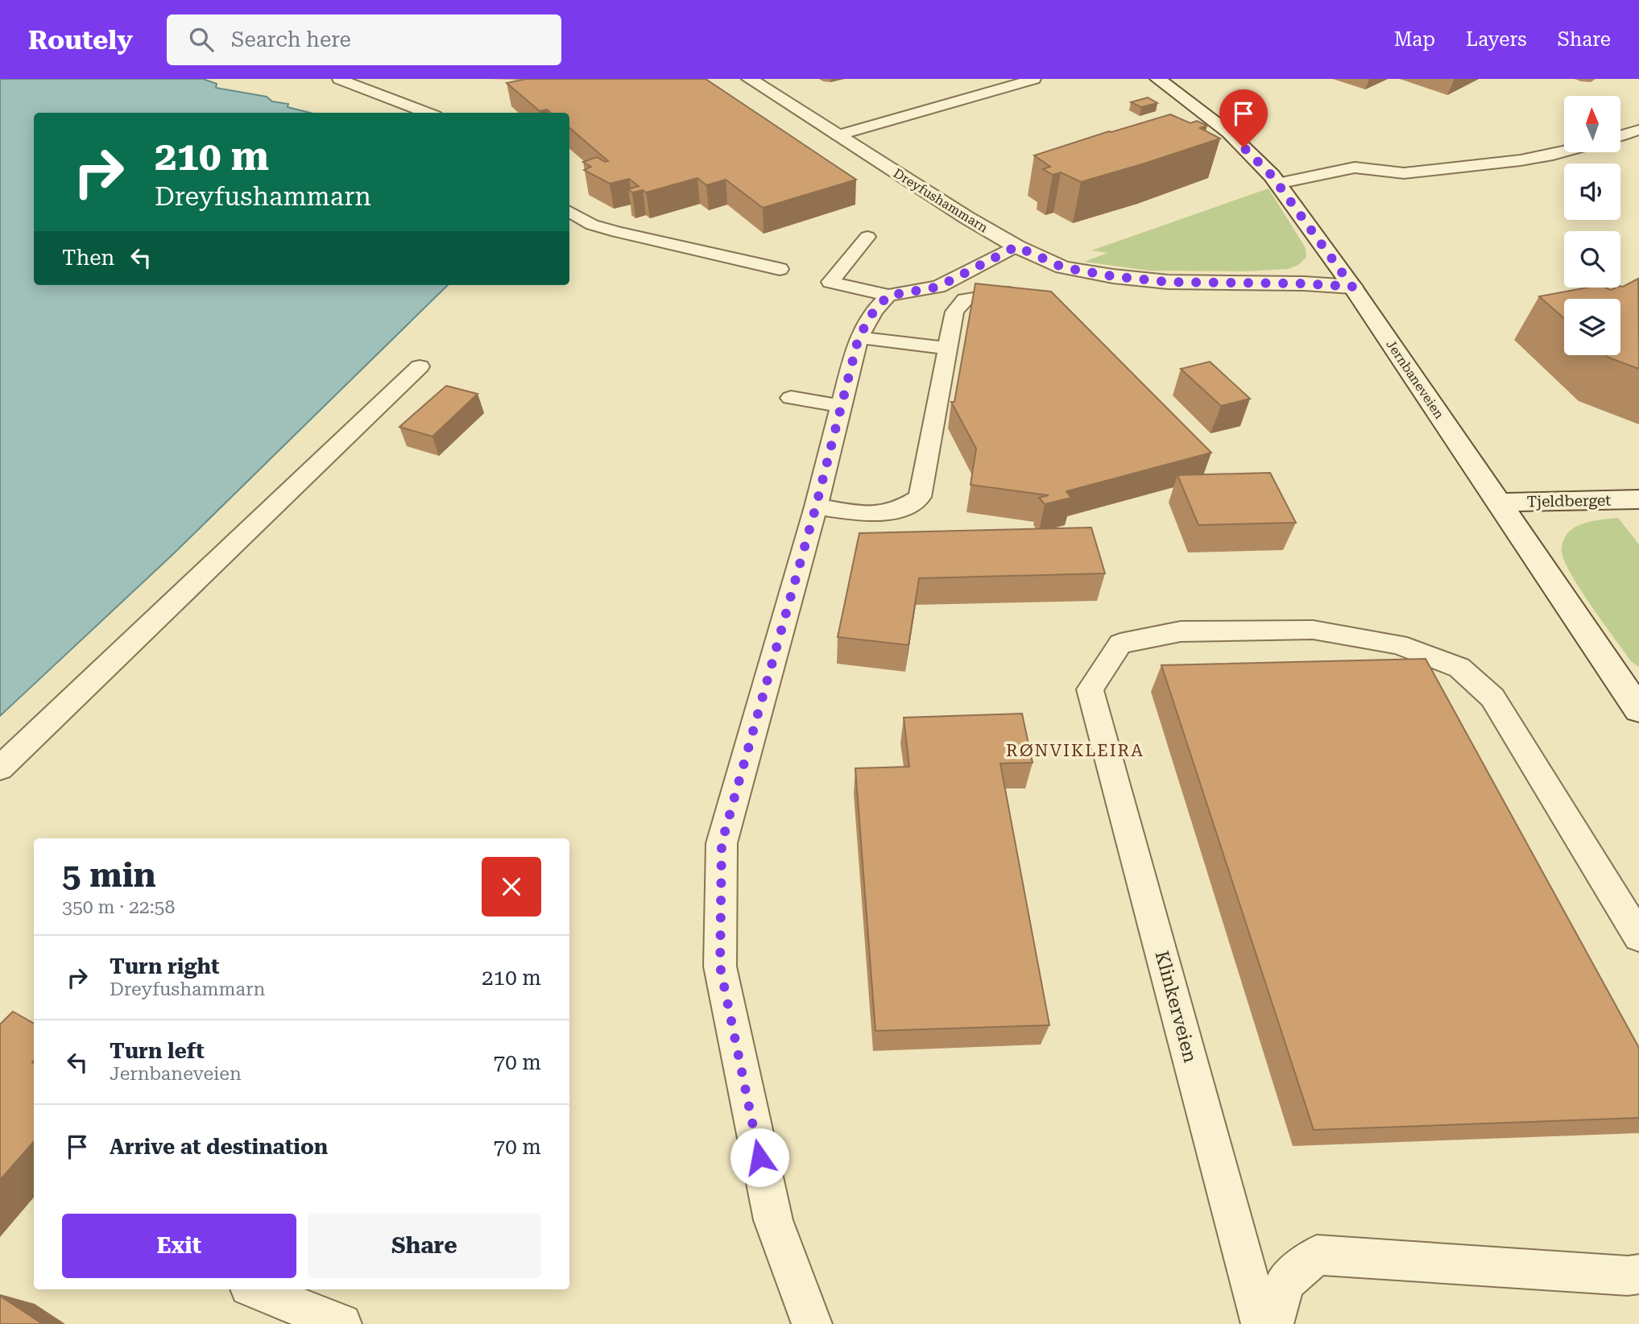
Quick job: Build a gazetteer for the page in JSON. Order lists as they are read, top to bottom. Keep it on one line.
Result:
{"streets":{"street":["Dreyfushammarn","Jernbaneveien","Tjeldberget"],"lane":["Klinkerveien"]},"crossings":[["Dreyfushammarn","Jernbaneveien"],["Jernbaneveien","Tjeldberget"]],"districts":["RØNVIKLEIRA"],"north":"top","page":{"header":"Routely","search":"Search here","nav":["Map","Layers","Share"],"turn":["210 m","Dreyfushammarn"],"then":"Then","heading":["5 min","350 m · 22:58"],"list":[{"name":"Turn right","note":"Dreyfushammarn","value":"210 m"},{"name":"Turn left","note":"Jernbaneveien","value":"70 m"},{"name":"Arrive at destination","value":"70 m"}],"buttons":["Exit","Share"]}}
